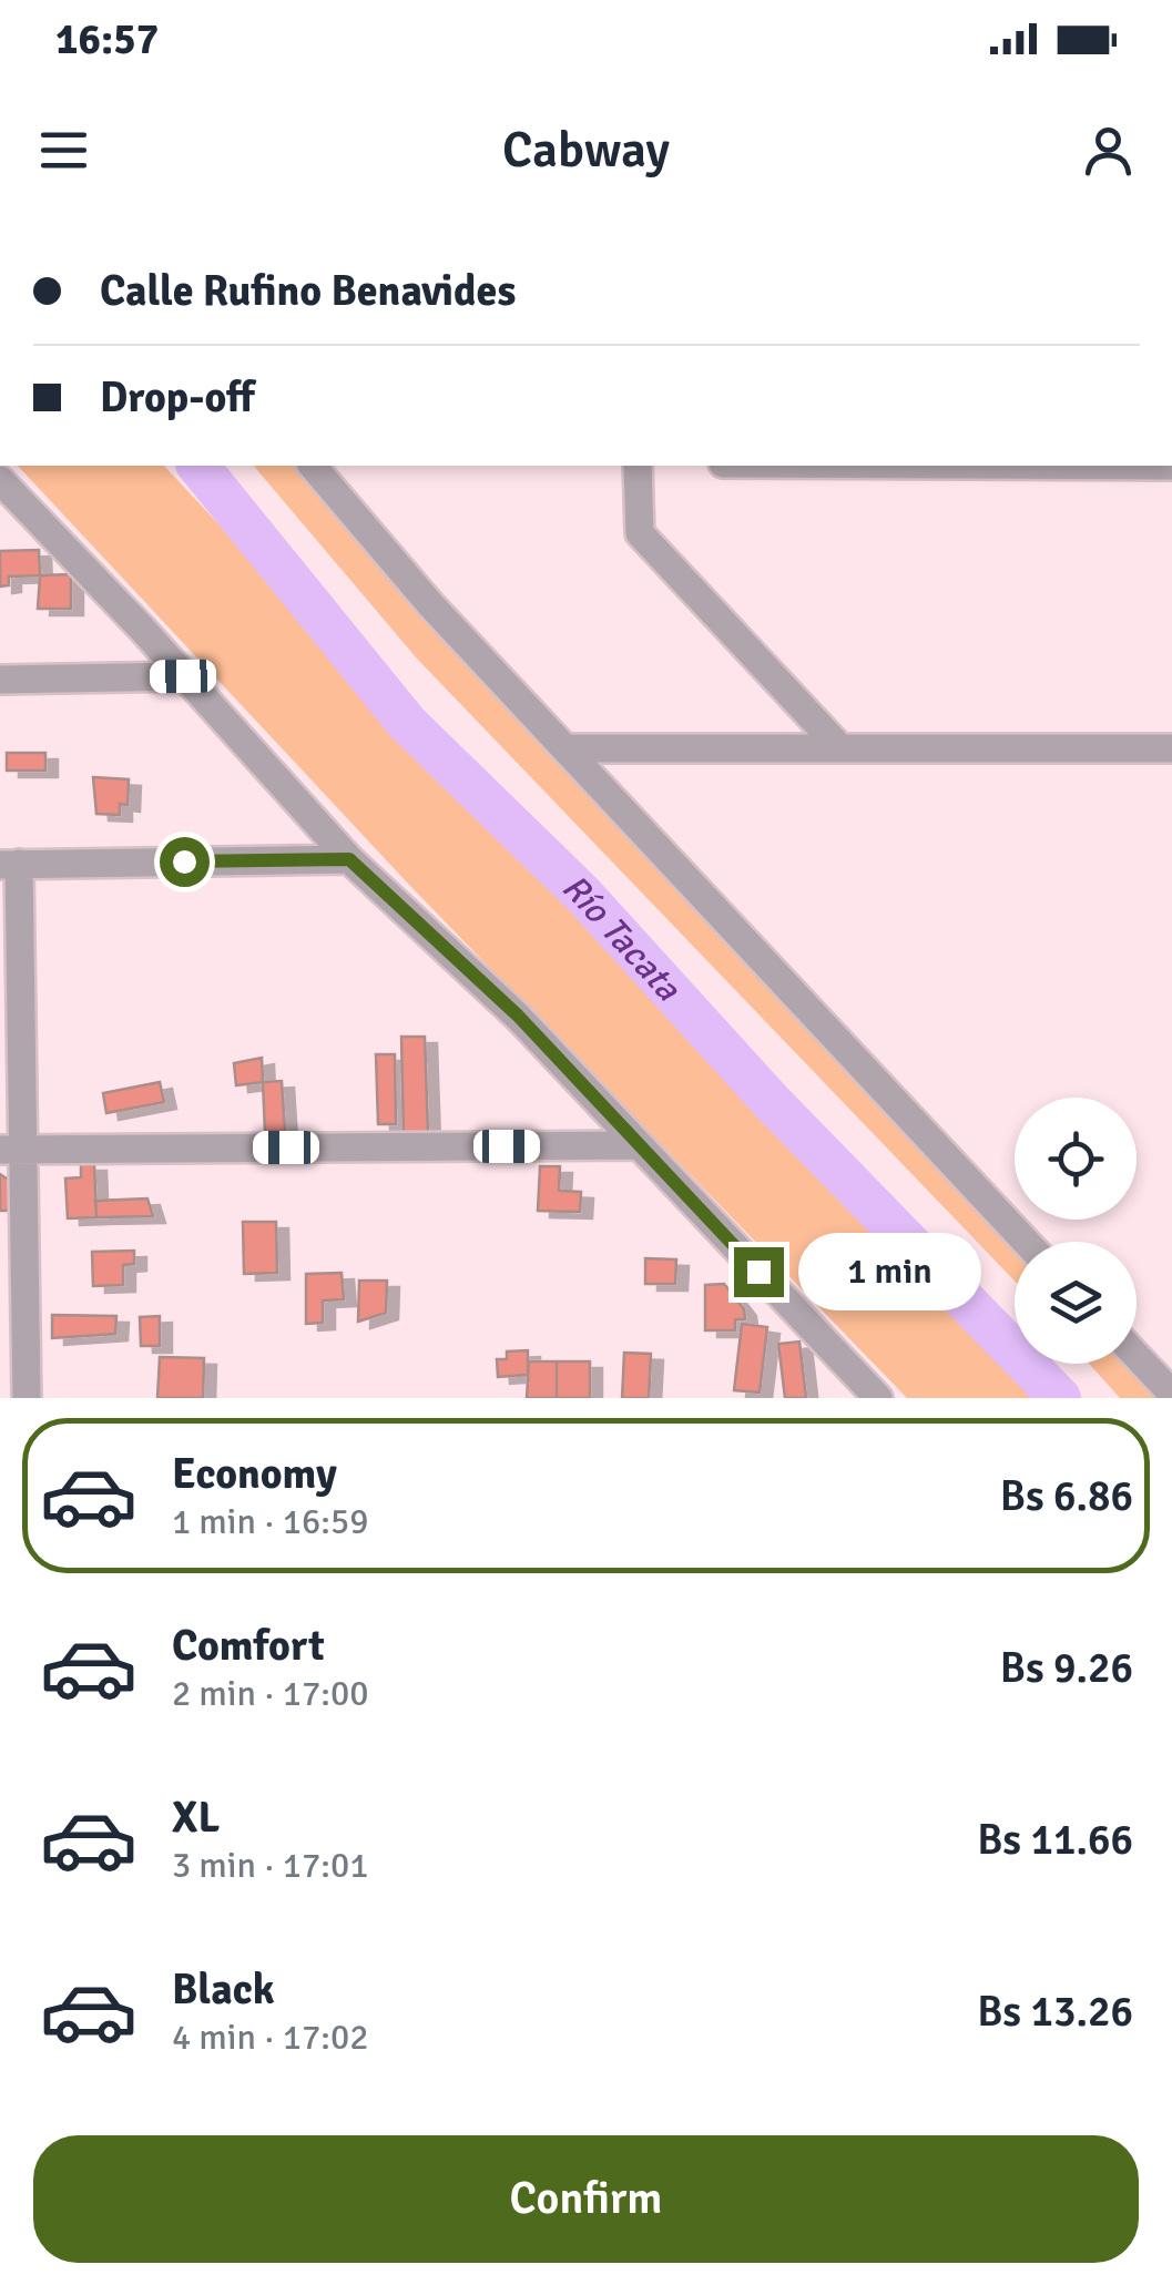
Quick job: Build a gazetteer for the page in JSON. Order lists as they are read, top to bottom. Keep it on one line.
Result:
{"water":["Río Tacata"],"page":{"status":"16:57","header":"Cabway","banner":["Calle Rufino Benavides","Drop-off"],"bubble":"1 min","list":[{"name":"Economy","note":"1 min · 16:59","value":"Bs 6.86"},{"name":"Comfort","note":"2 min · 17:00","value":"Bs 9.26"},{"name":"XL","note":"3 min · 17:01","value":"Bs 11.66"},{"name":"Black","note":"4 min · 17:02","value":"Bs 13.26"}],"buttons":"Confirm"}}
